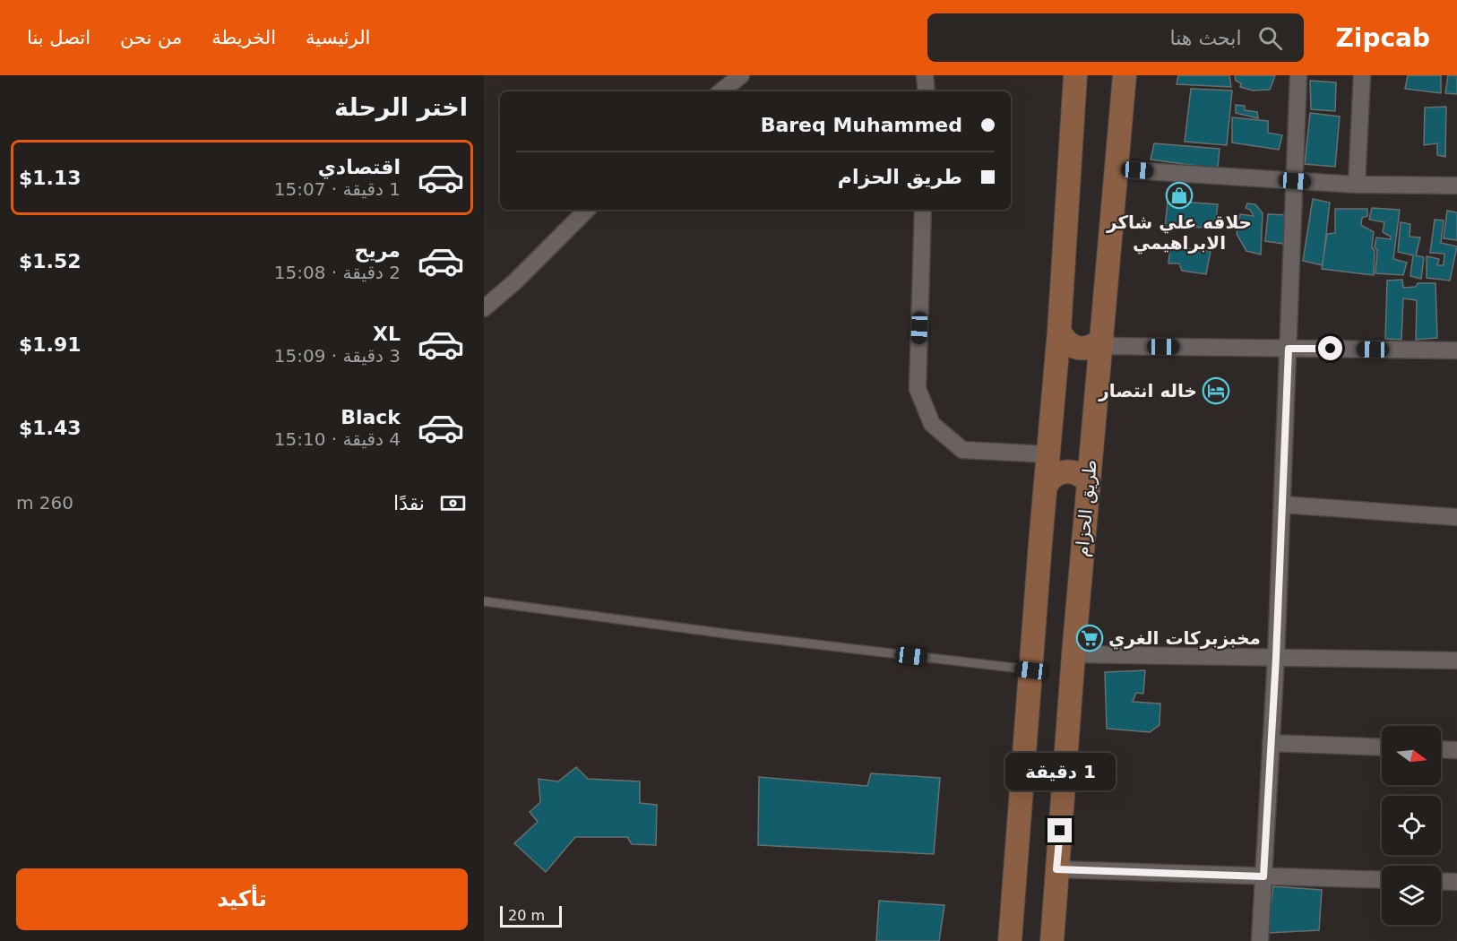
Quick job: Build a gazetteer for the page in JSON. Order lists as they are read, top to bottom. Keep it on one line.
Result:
{"streets":{"main road":["طريق الحزام"]},"places":{"shop":["حلاقه علي شاكر الابراهيمي"],"hotel":["خاله انتصار"],"supermarket":["مخبزبركات الغري"]},"scale_bar":"20 m","north":"right","page":{"header":"Zipcab","search":"ابحث هنا","nav":["الرئيسية","الخريطة","من نحن","اتصل بنا"],"heading":"اختر الرحلة","banner":["Bareq Muhammed","طريق الحزام"],"list":[{"name":"اقتصادي","note":"1 دقيقة · 15:07","value":"$1.13"},{"name":"مريح","note":"2 دقيقة · 15:08","value":"$1.52"},{"name":"XL","note":"3 دقيقة · 15:09","value":"$1.91"},{"name":"Black","note":"4 دقيقة · 15:10","value":"$1.43"}],"pay":["نقدًا","260 m"],"bubble":"1 دقيقة","buttons":"تأكيد","scale":"20 m"}}
